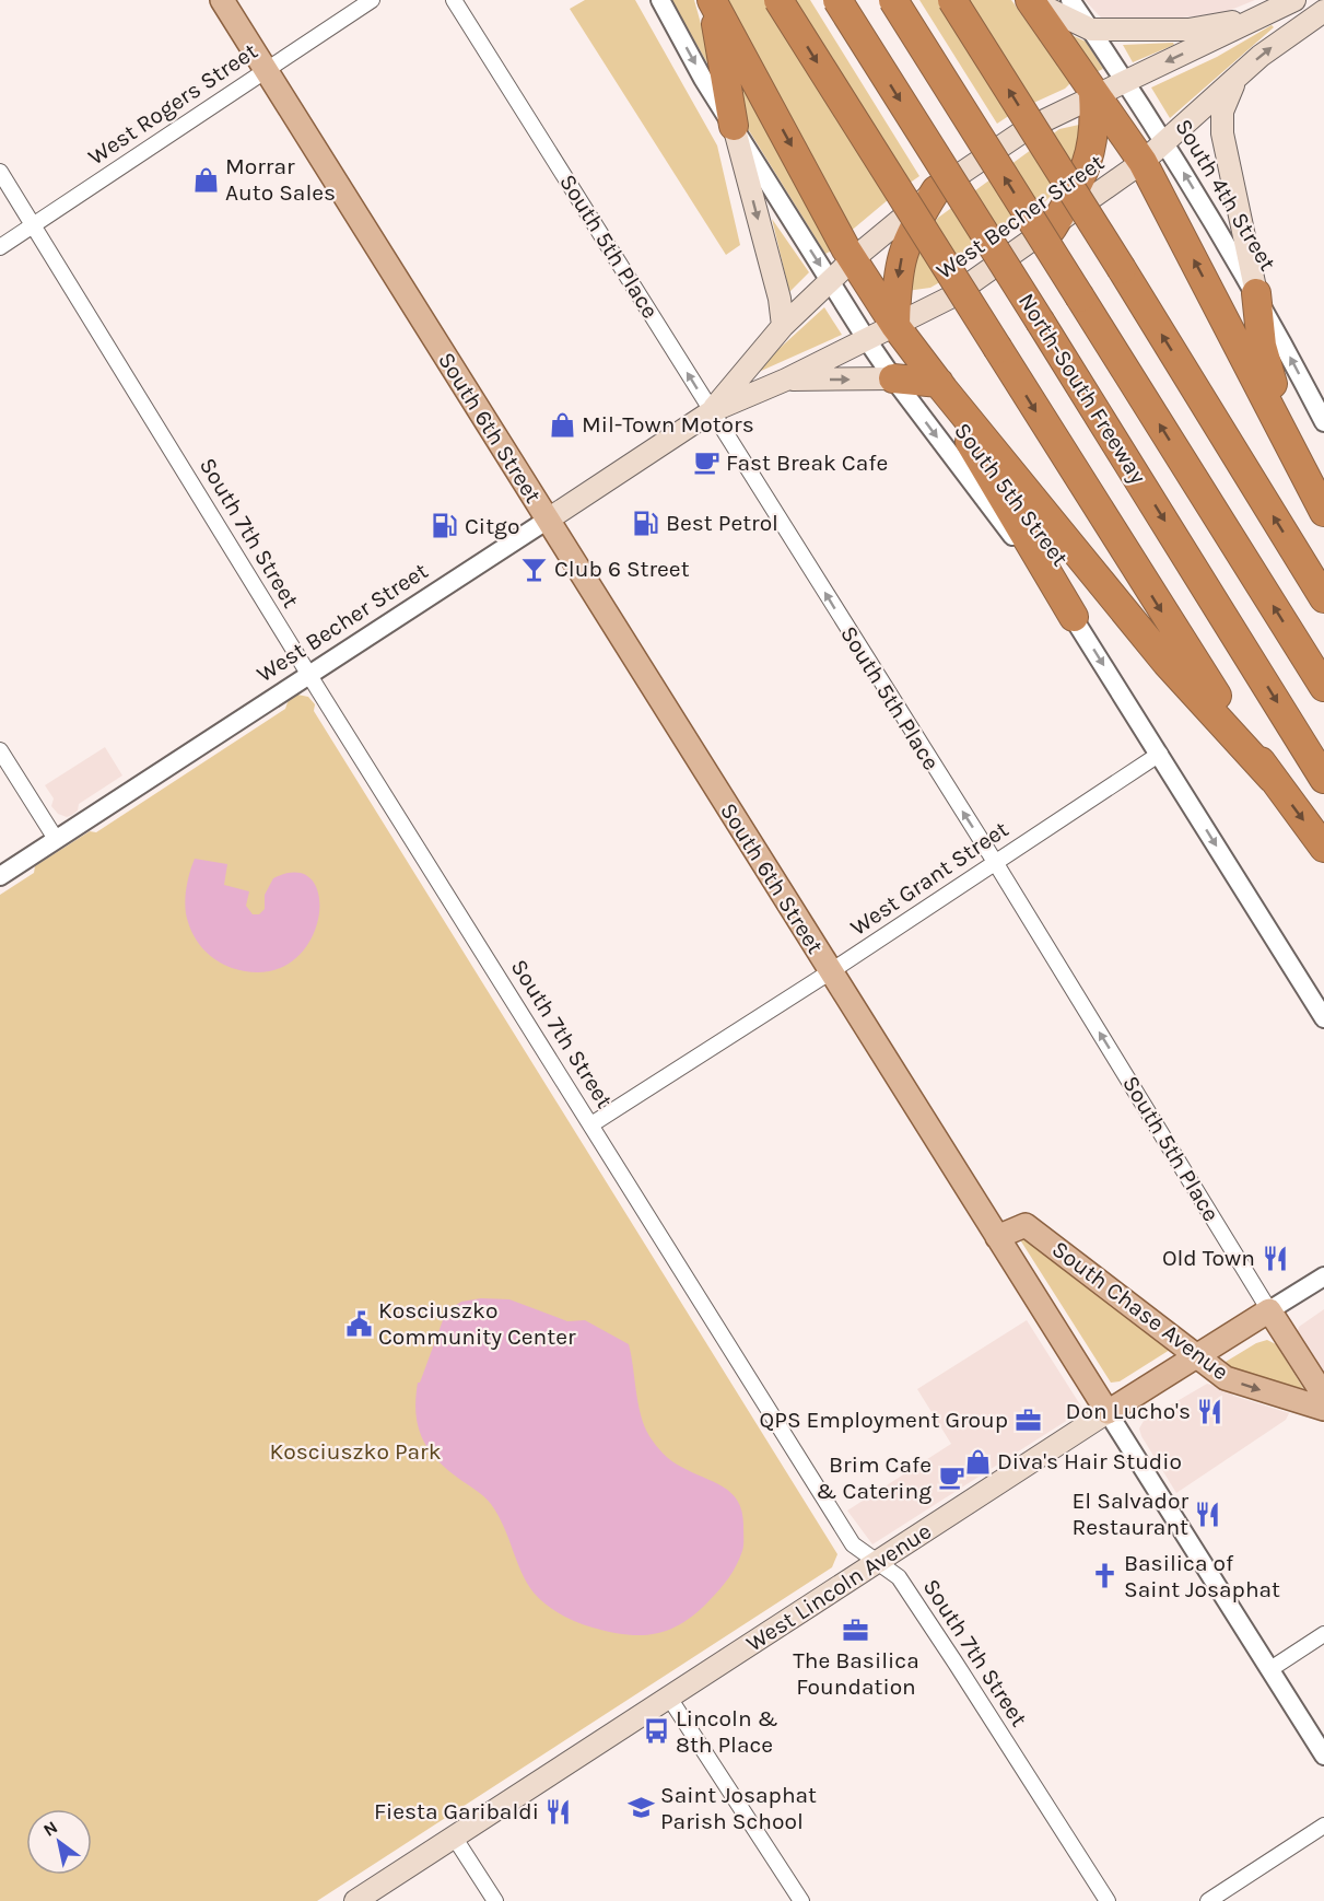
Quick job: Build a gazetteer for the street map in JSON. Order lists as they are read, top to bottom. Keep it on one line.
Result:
{"streets":{"highway":["North-South Freeway"],"main road":["West Becher Street","South 5th Place","South 6th Street","South Chase Avenue","West Lincoln Avenue"],"street":["West Rogers Street","South 4th Street","South 5th Street","South 7th Street","West Grant Street"]},"crossings":[["West Rogers Street","South 6th Street"],["West Rogers Street","South 7th Street"],["South 4th Street","West Becher Street"],["West Becher Street","South 5th Place"],["West Becher Street","South 6th Street"],["West Becher Street","South 5th Street"],["West Becher Street","South 7th Street"],["South 5th Place","West Grant Street"],["South 5th Place","West Lincoln Avenue"],["South 6th Street","West Grant Street"],["South 6th Street","South Chase Avenue"],["South 6th Street","West Lincoln Avenue"],["South 5th Street","West Grant Street"],["South 7th Street","West Grant Street"],["South 7th Street","West Lincoln Avenue"],["South Chase Avenue","West Lincoln Avenue"]],"one_way":["South 4th Street","South 5th Place","South 5th Street","South Chase Avenue"],"parks":["Kosciuszko Park"],"places":{"shop":["Morrar Auto Sales","Mil-Town Motors","Diva's Hair Studio"],"cafe":["Fast Break Cafe","Brim Cafe & Catering"],"fuel station":["Best Petrol","Citgo"],"bar":["Club 6 Street"],"restaurant":["Old Town","Don Lucho's","El Salvador Restaurant","Fiesta Garibaldi"],"public building":["Kosciuszko Community Center"],"office":["QPS Employment Group","The Basilica Foundation"],"church":["Basilica of Saint Josaphat"],"bus stop":["Lincoln & 8th Place"],"school or university":["Saint Josaphat Parish School"]},"north":"top left"}
